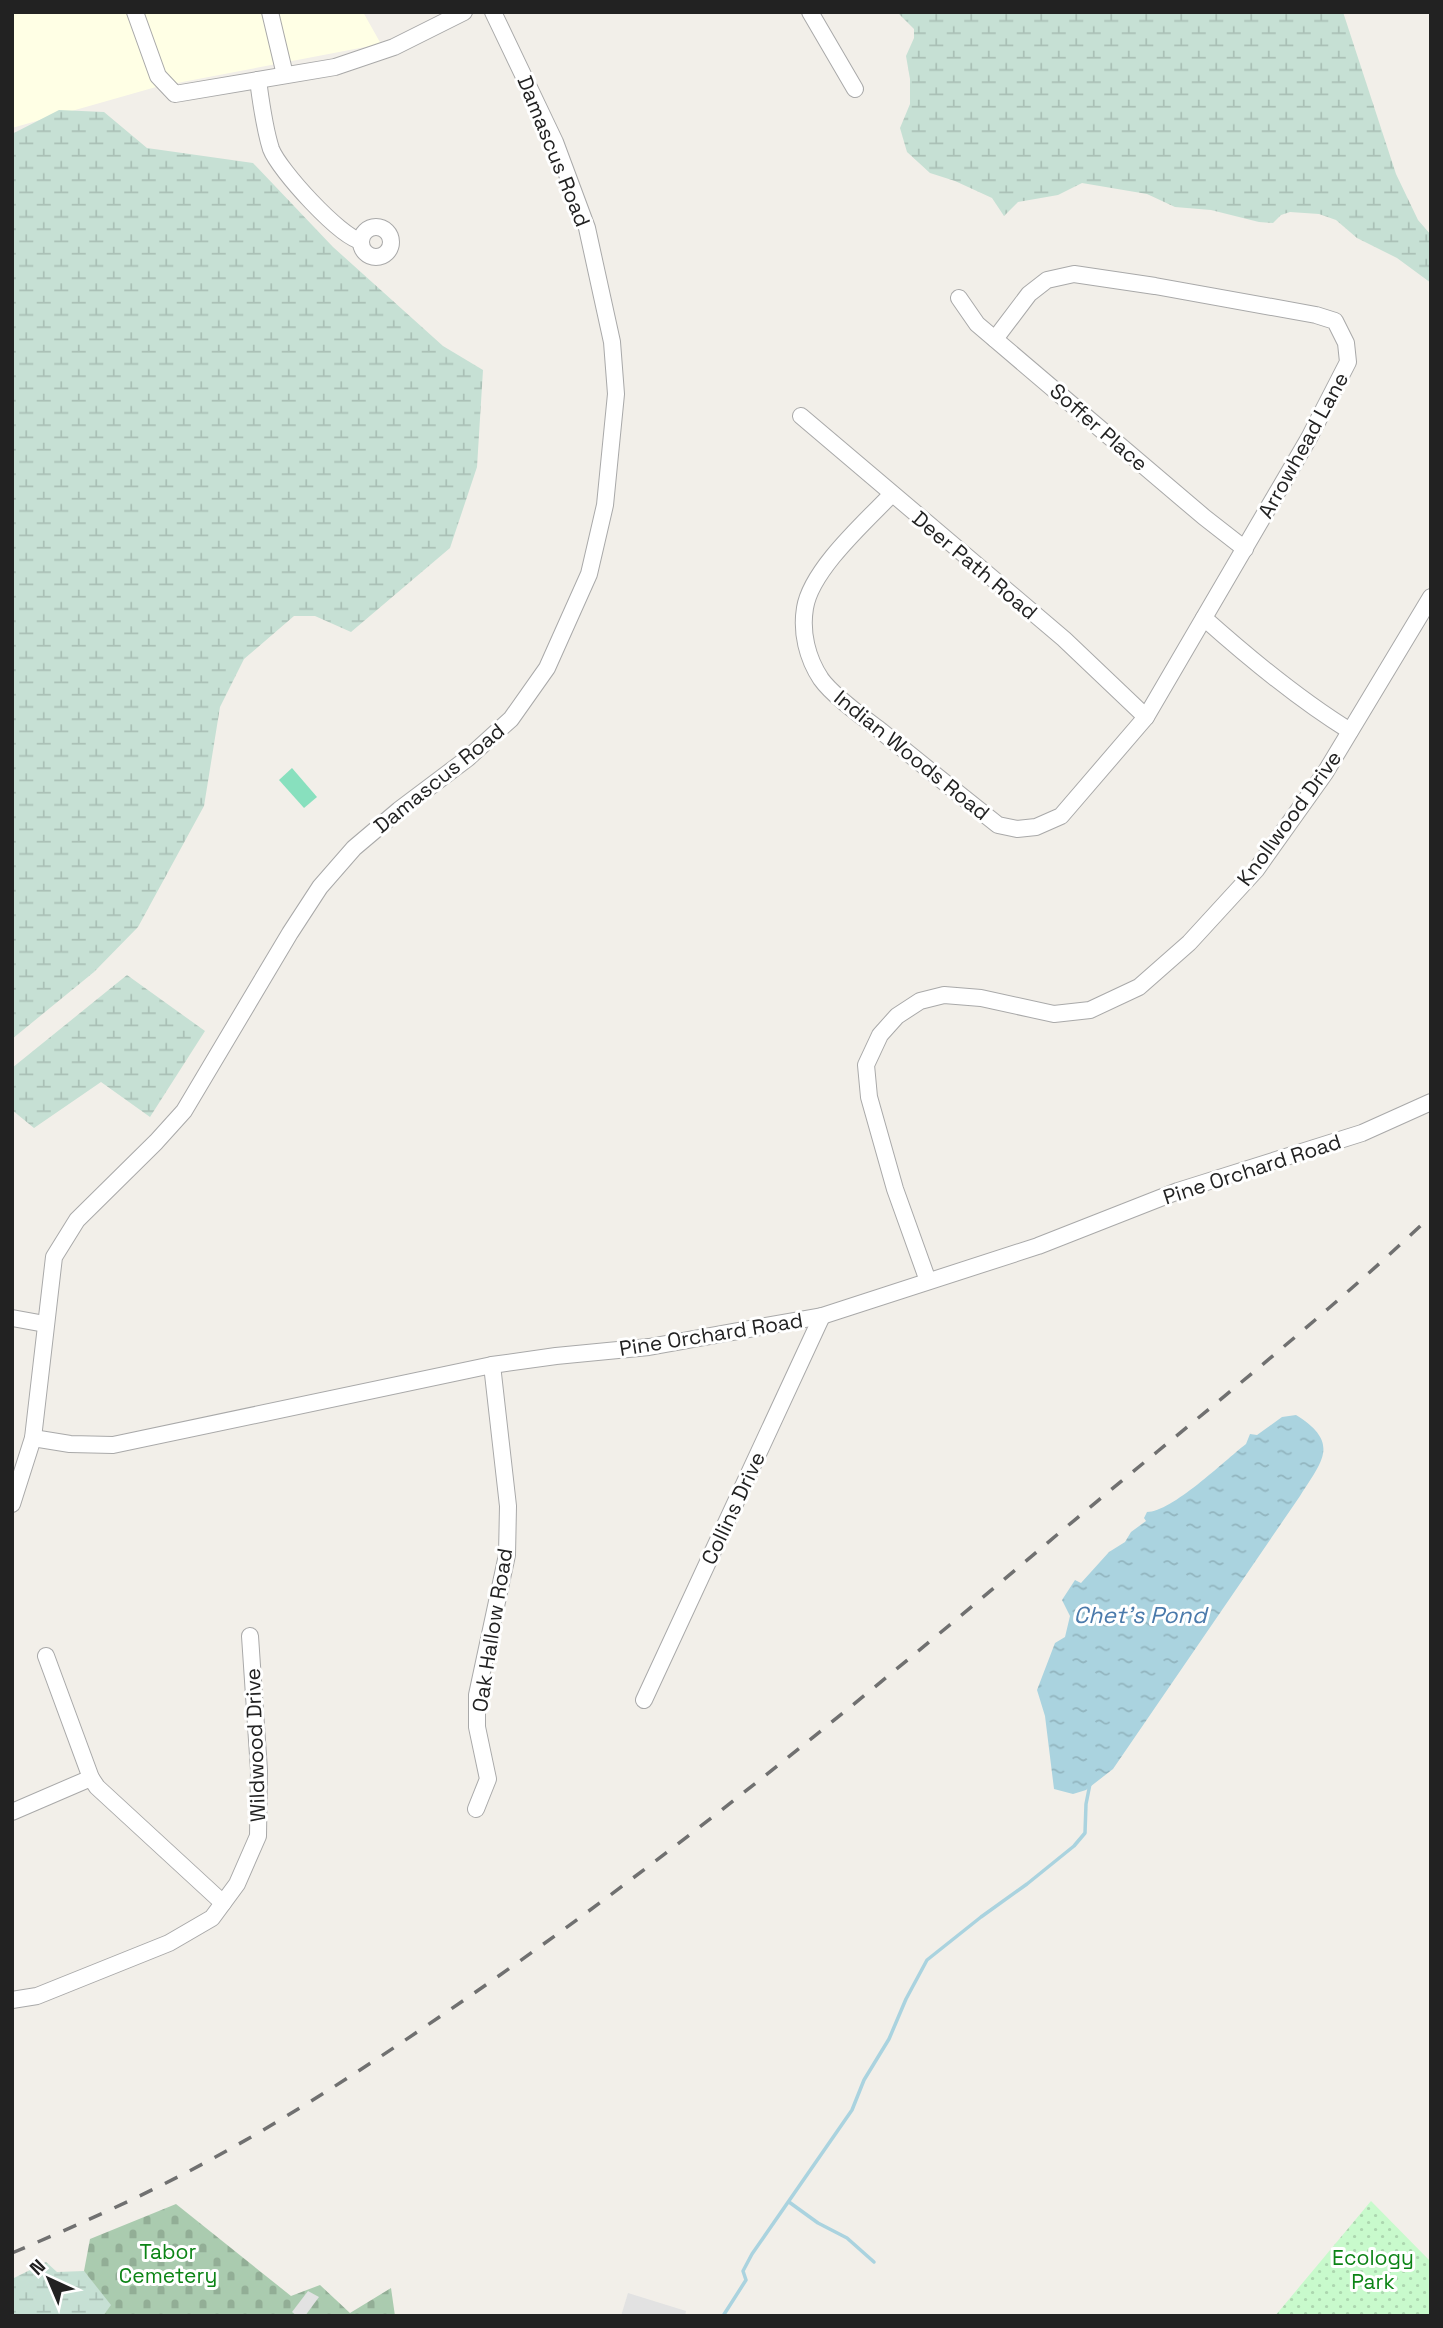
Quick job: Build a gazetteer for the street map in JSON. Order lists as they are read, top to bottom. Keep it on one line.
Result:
{"streets":{"street":["Damascus Road","Soffer Place","Arrowhead Lane","Deer Path Road","Indian Woods Road","Knollwood Drive","Pine Orchard Road","Collins Drive","Oak Hallow Road","Wildwood Drive"]},"crossings":[["Damascus Road","Pine Orchard Road"],["Soffer Place","Arrowhead Lane"],["Arrowhead Lane","Indian Woods Road"],["Deer Path Road","Indian Woods Road"],["Knollwood Drive","Pine Orchard Road"],["Pine Orchard Road","Collins Drive"],["Pine Orchard Road","Oak Hallow Road"]],"water":["Chet's Pond"],"parks":["Tabor Cemetery","Ecology Park"],"north":"top left"}
